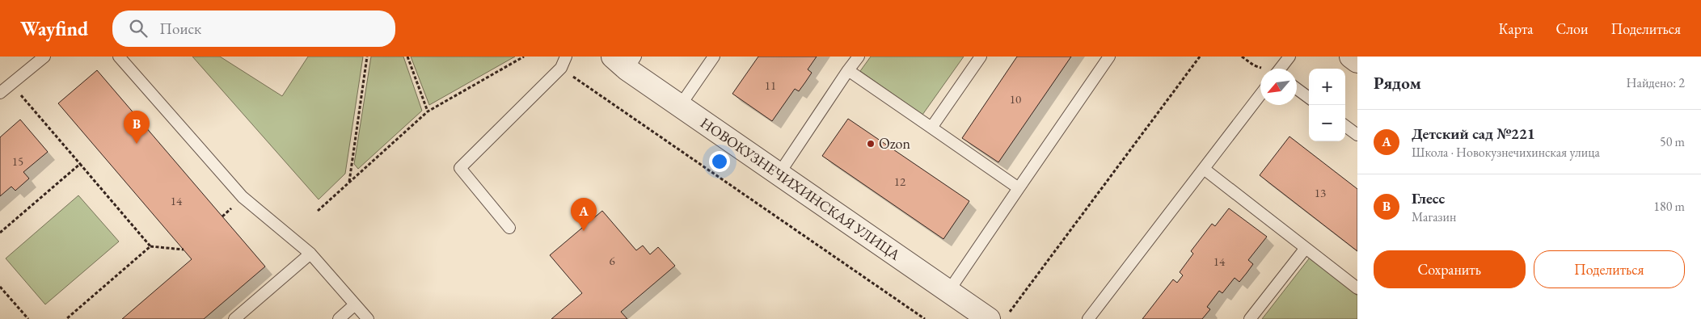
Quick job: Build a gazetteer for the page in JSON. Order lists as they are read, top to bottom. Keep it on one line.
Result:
{"streets":{"street":["НОВОКУЗНЕЧИХИНСКАЯ УЛИЦА"]},"places":["Ozon"],"house_numbers":["11","10","15","12","13","14","6","14"],"north":"bottom left","page":{"header":"Wayfind","search":"Поиск","nav":["Карта","Слои","Поделиться"],"heading":["Рядом","Найдено: 2"],"map_buttons":["+","−"],"list":[{"mark":"A","name":"Детский сад №221","note":"Школа · Новокузнечихинская улица","value":"50 m"},{"mark":"B","name":"Глесс","note":"Магазин","value":"180 m"}],"pins":["B","A"],"buttons":["Сохранить","Поделиться"]}}
